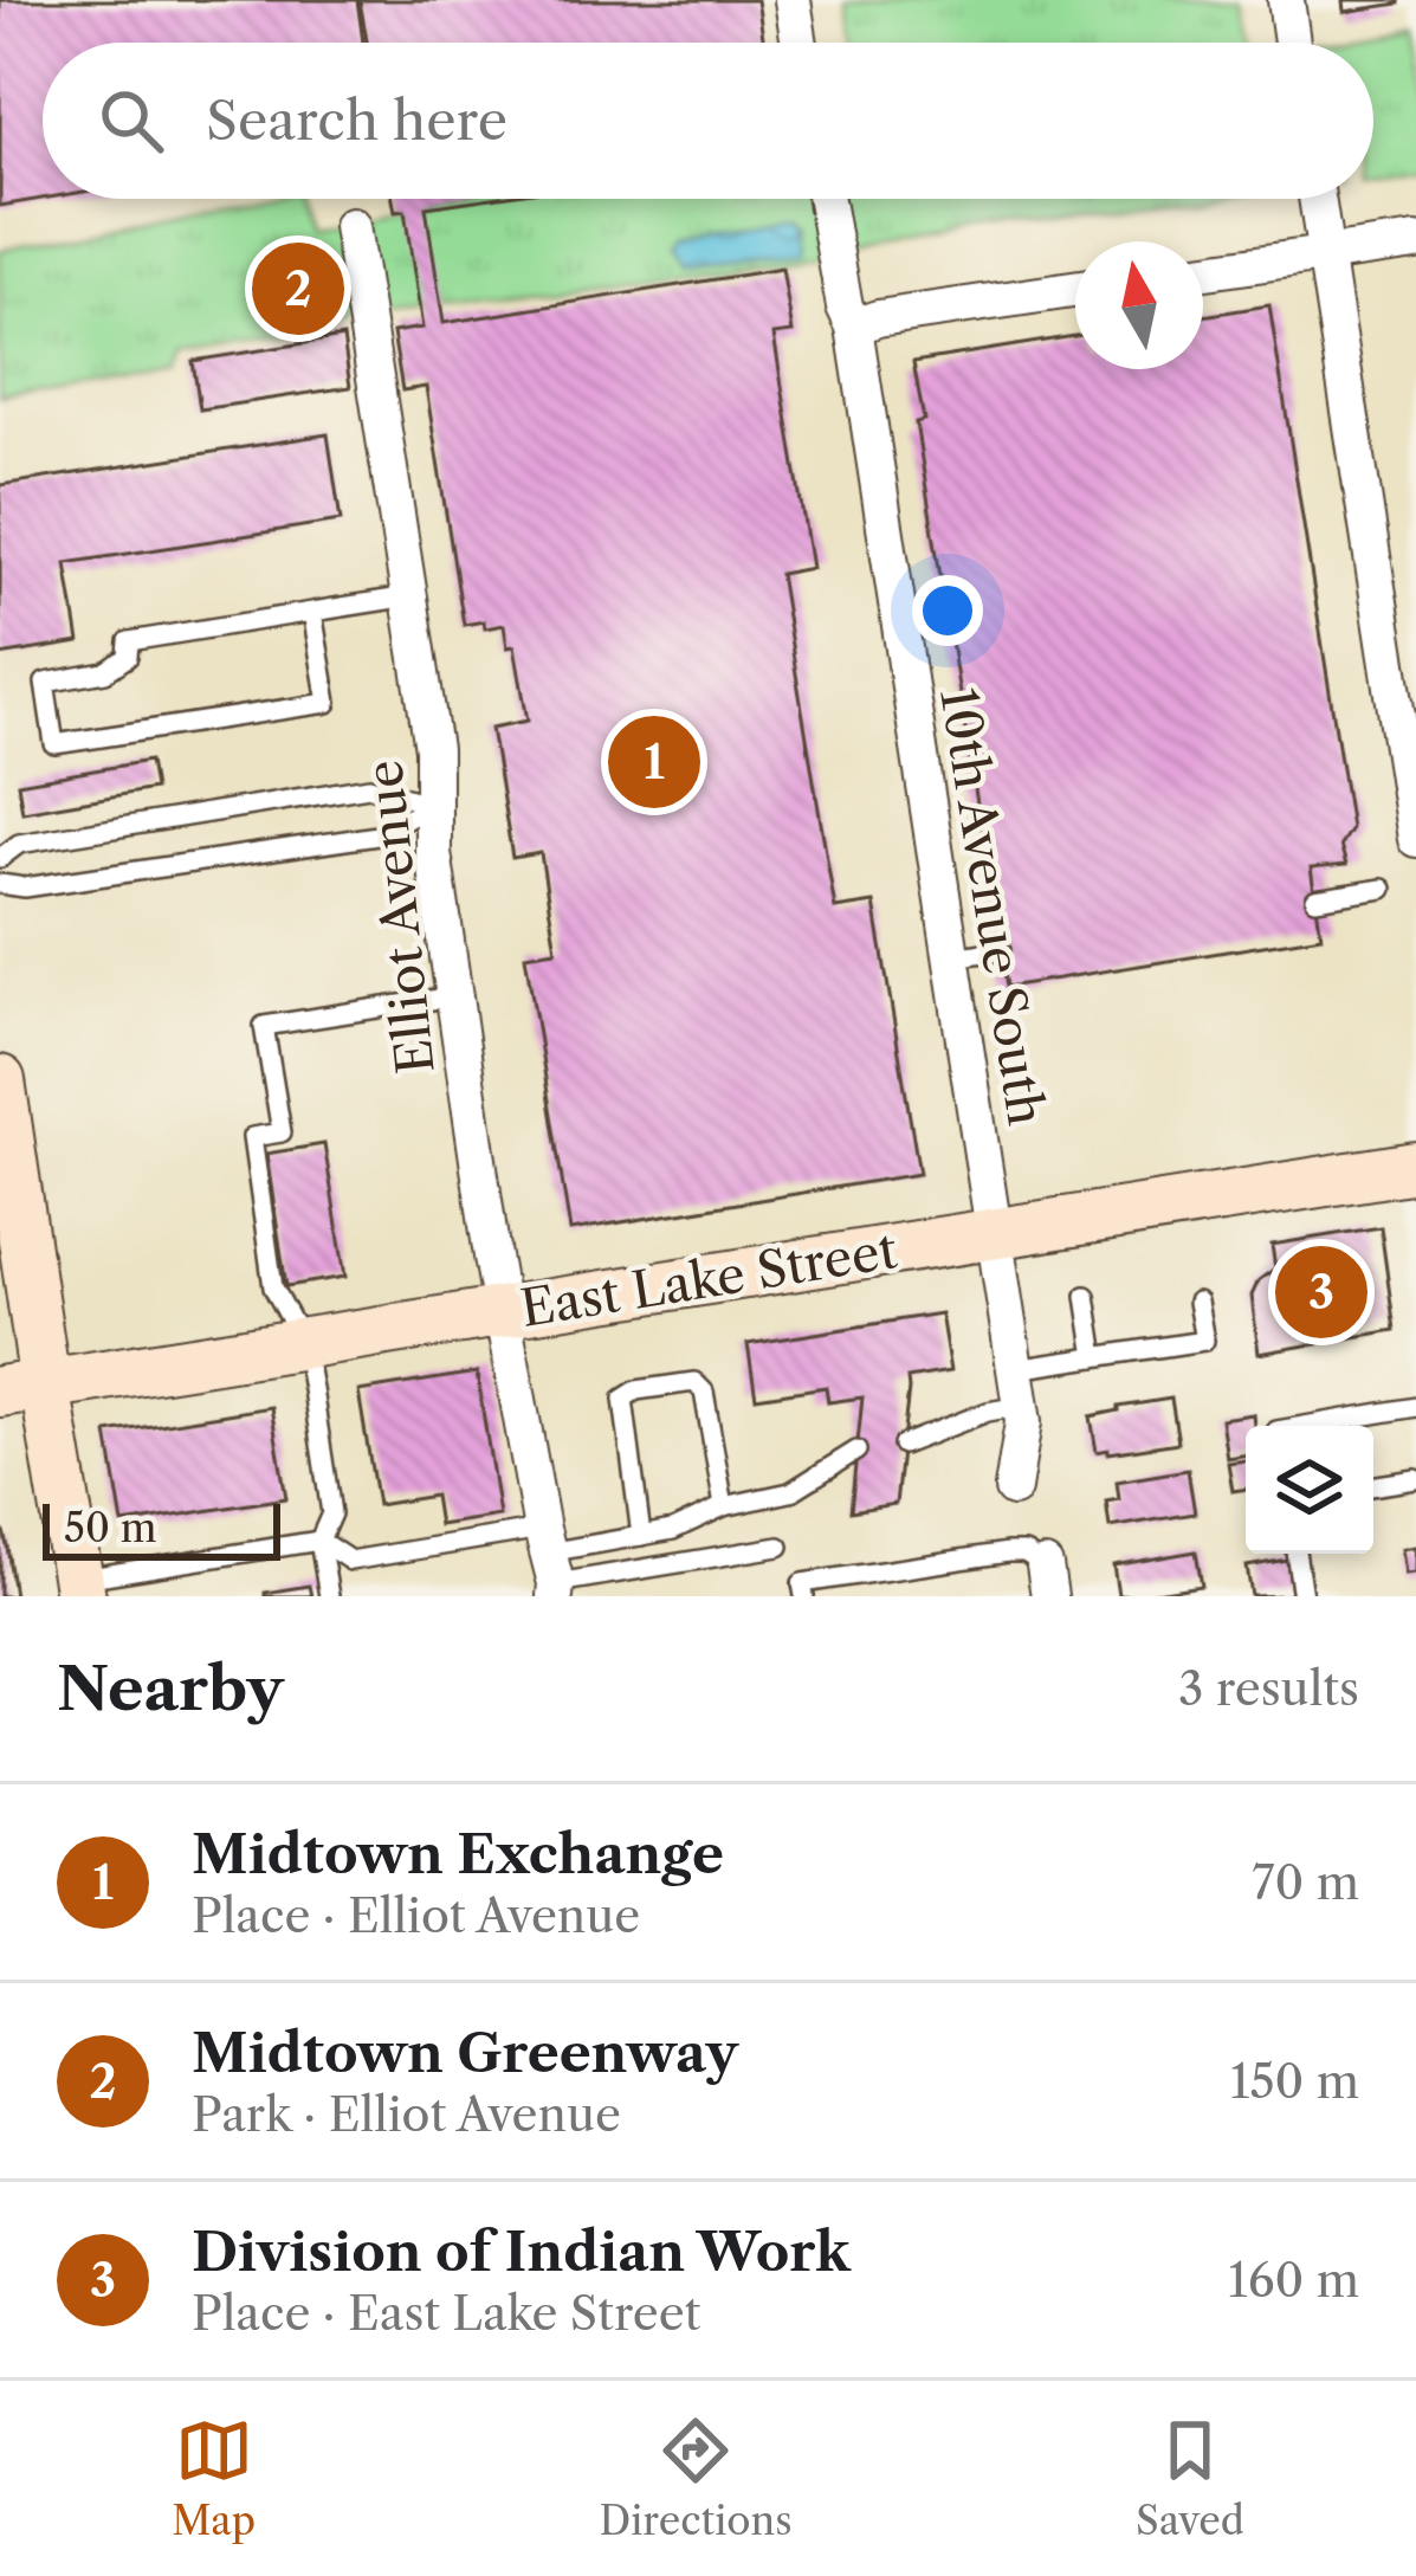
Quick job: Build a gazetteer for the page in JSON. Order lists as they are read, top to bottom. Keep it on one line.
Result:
{"streets":{"main road":["East Lake Street"],"street":["10th Avenue South","Elliot Avenue"]},"crossings":[["10th Avenue South","East Lake Street"],["Elliot Avenue","East Lake Street"]],"scale_bar":"50 m","north":"top","page":{"search":"Search here","pins":["2","1","3"],"scale":"50 m","heading":["Nearby","3 results"],"list":[{"mark":"1","name":"Midtown Exchange","note":"Place · Elliot Avenue","value":"70 m"},{"mark":"2","name":"Midtown Greenway","note":"Park · Elliot Avenue","value":"150 m"},{"mark":"3","name":"Division of Indian Work","note":"Place · East Lake Street","value":"160 m"}],"nav":["Map","Directions","Saved"]}}
